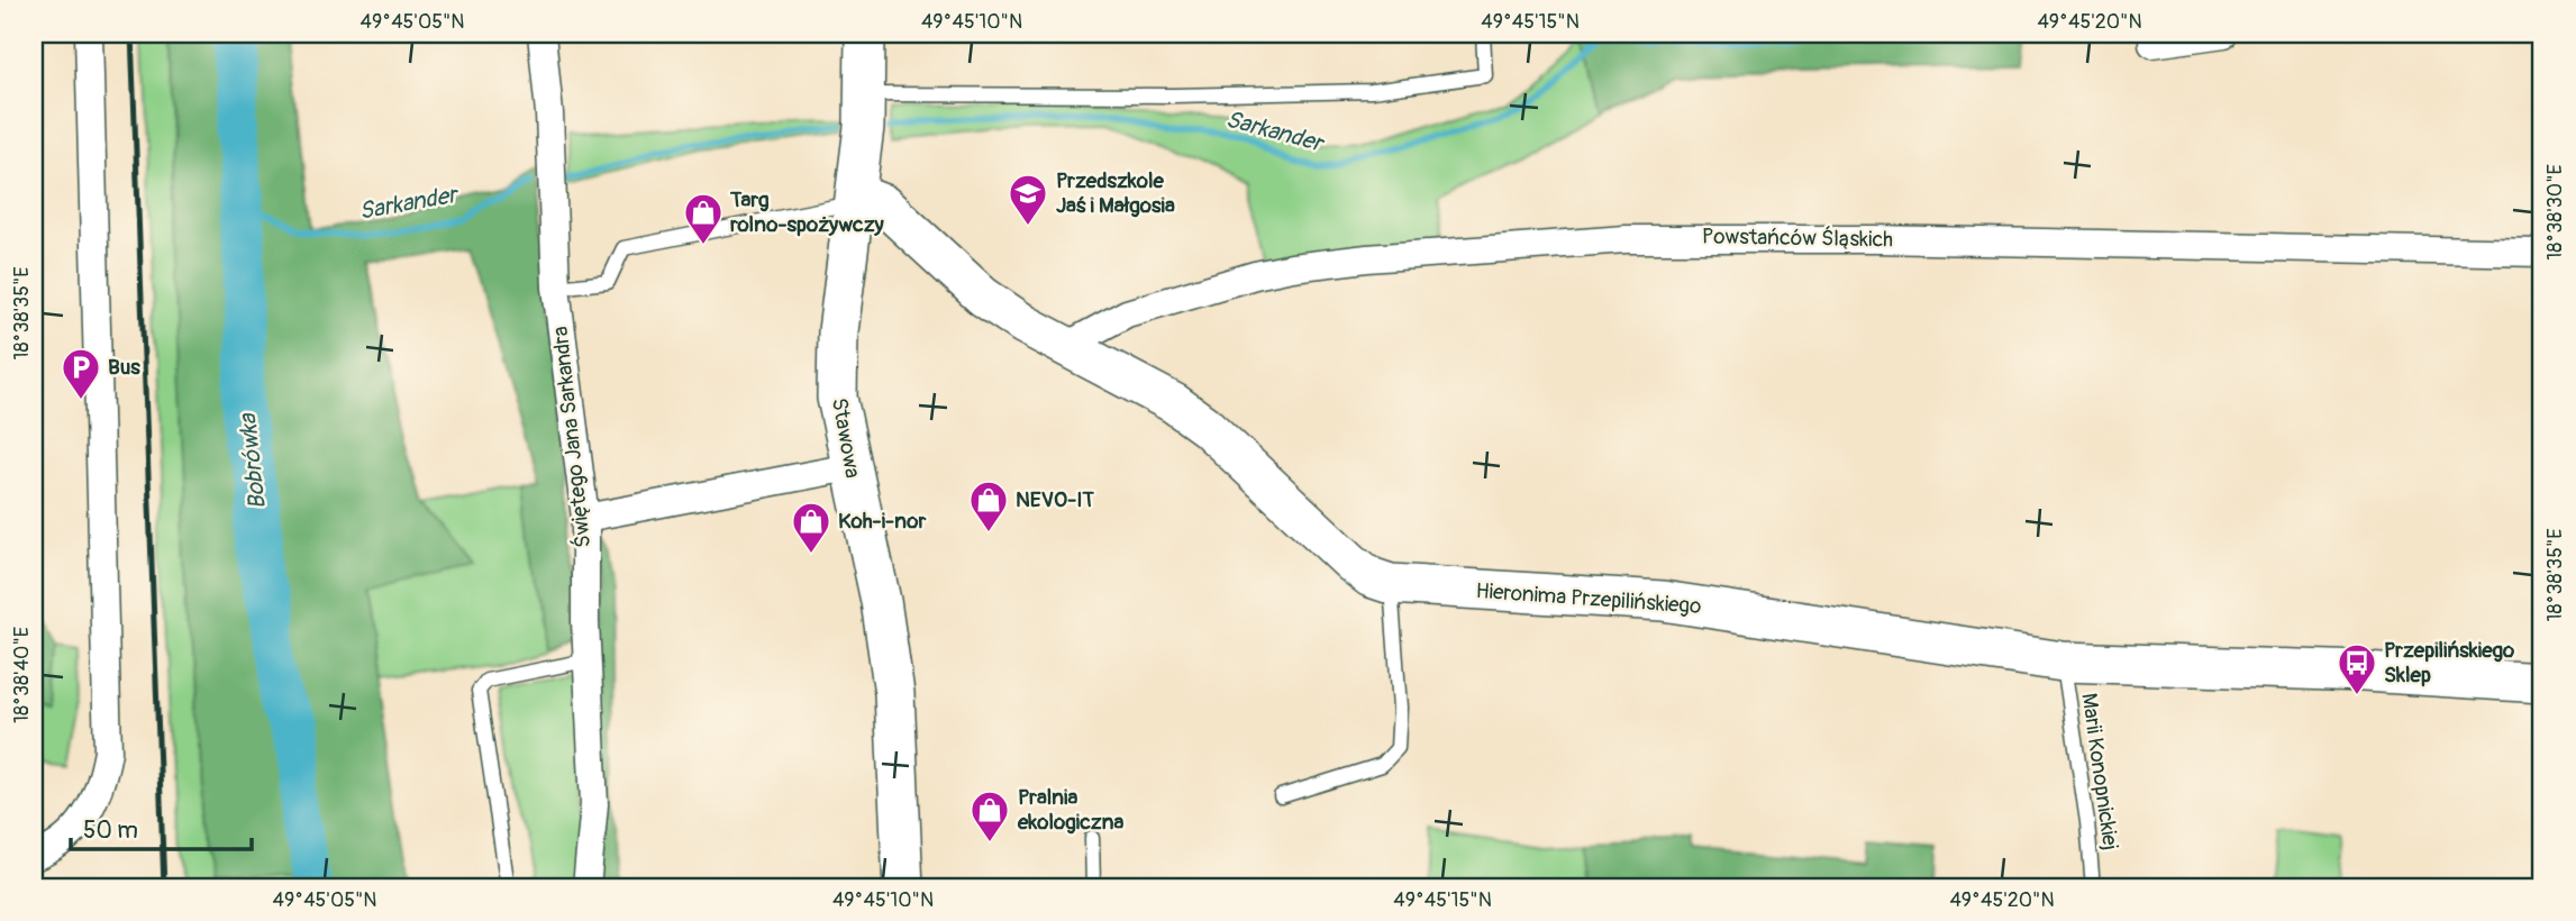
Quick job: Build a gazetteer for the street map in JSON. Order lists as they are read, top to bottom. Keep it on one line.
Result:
{"streets":{"street":["Powstańców Śląskich","Świętego Jana Sarkandra","Stawowa","Hieronima Przepilińskiego"],"lane":["Marii Konopnickiej"]},"crossings":[["Powstańców Śląskich","Hieronima Przepilińskiego"],["Stawowa","Hieronima Przepilińskiego"],["Hieronima Przepilińskiego","Marii Konopnickiej"]],"water":["Sarkander","Bobrówka"],"places":{"school or university":["Przedszkole Jaś i Małgosia"],"shop":["Targ rolno-spożywczy","NEVO-IT","Koh-i-nor","Pralnia ekologiczna"],"parking":["Bus"],"bus stop":["Przepilińskiego Sklep"]},"scale_bar":"50 m","coordinates":["49°45'05\"N","49°45'10\"N","49°45'15\"N","49°45'20\"N","18°38'30\"E","18°38'35\"E","18°38'40\"E"]}
